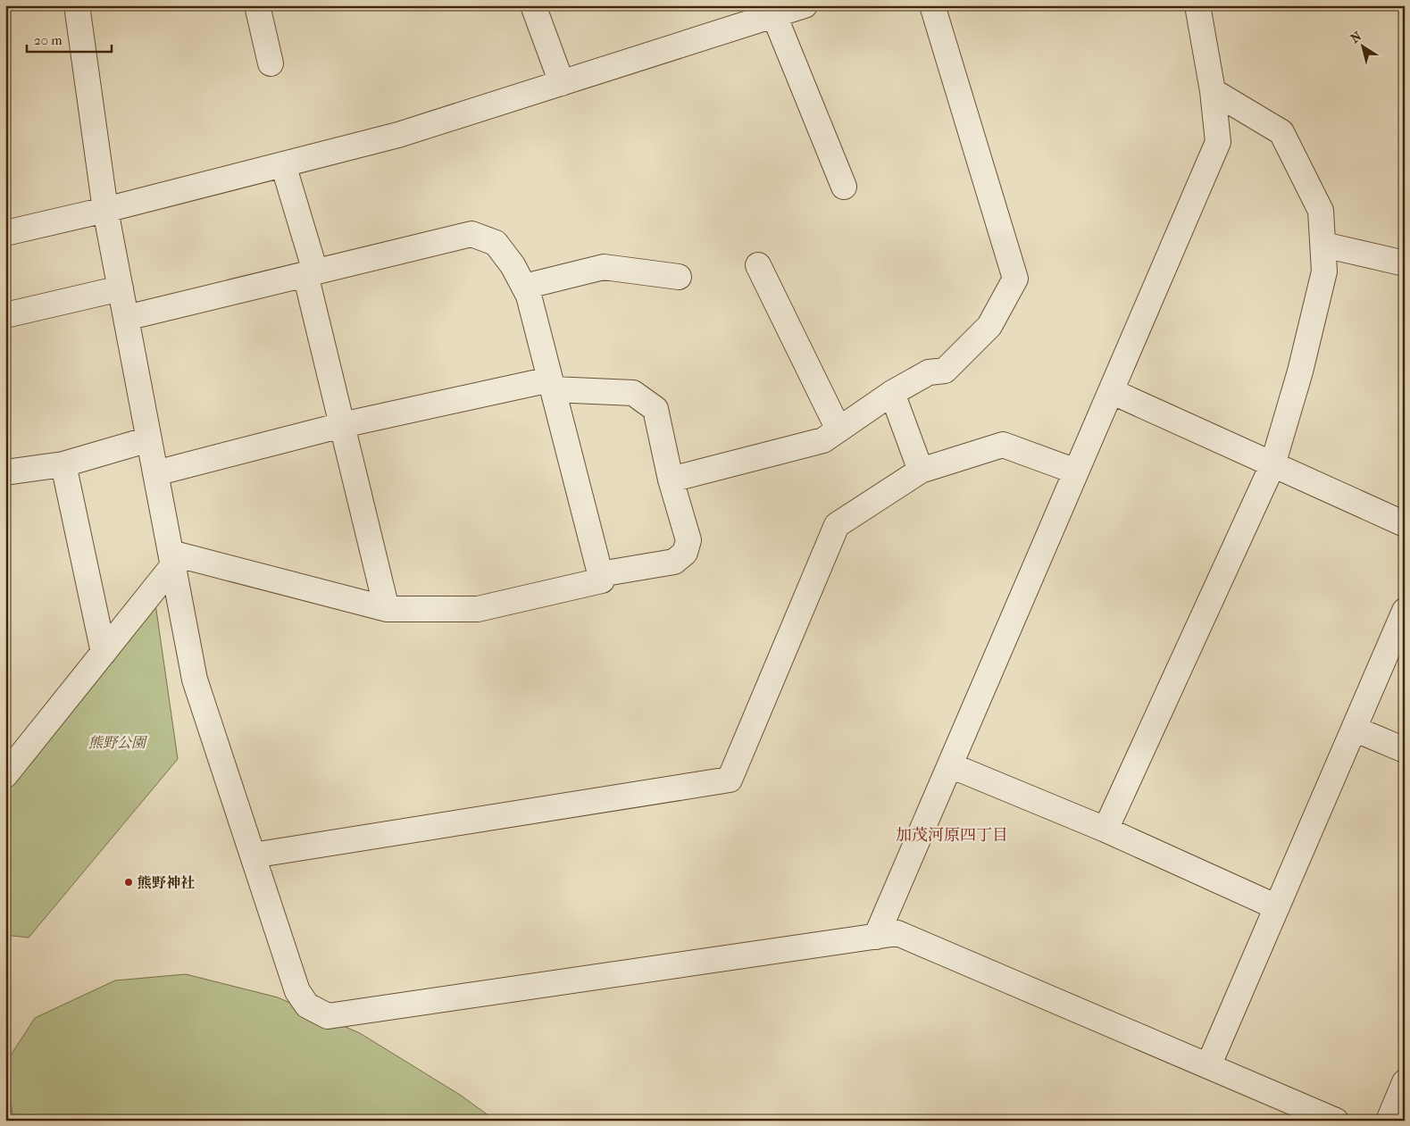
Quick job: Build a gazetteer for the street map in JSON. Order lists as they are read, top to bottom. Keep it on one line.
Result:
{"districts":["加茂河原四丁目"],"parks":["熊野公園"],"places":["熊野神社"],"scale_bar":"20 m","north":"top left"}
